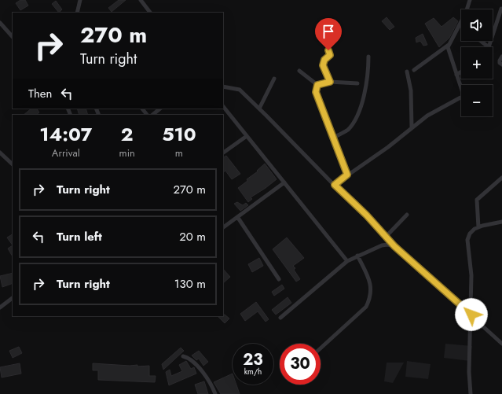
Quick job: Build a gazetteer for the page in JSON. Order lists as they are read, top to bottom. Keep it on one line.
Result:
{"page":{"map_buttons":["+","−"],"turn":["270 m","Turn right"],"then":"Then","eta":["14:07","Arrival","2","min","510","m"],"list":[{"name":"Turn right","value":"270 m"},{"name":"Turn left","value":"20 m"},{"name":"Turn right","value":"130 m"}],"speed":"23 km/h","limit":"30"}}
